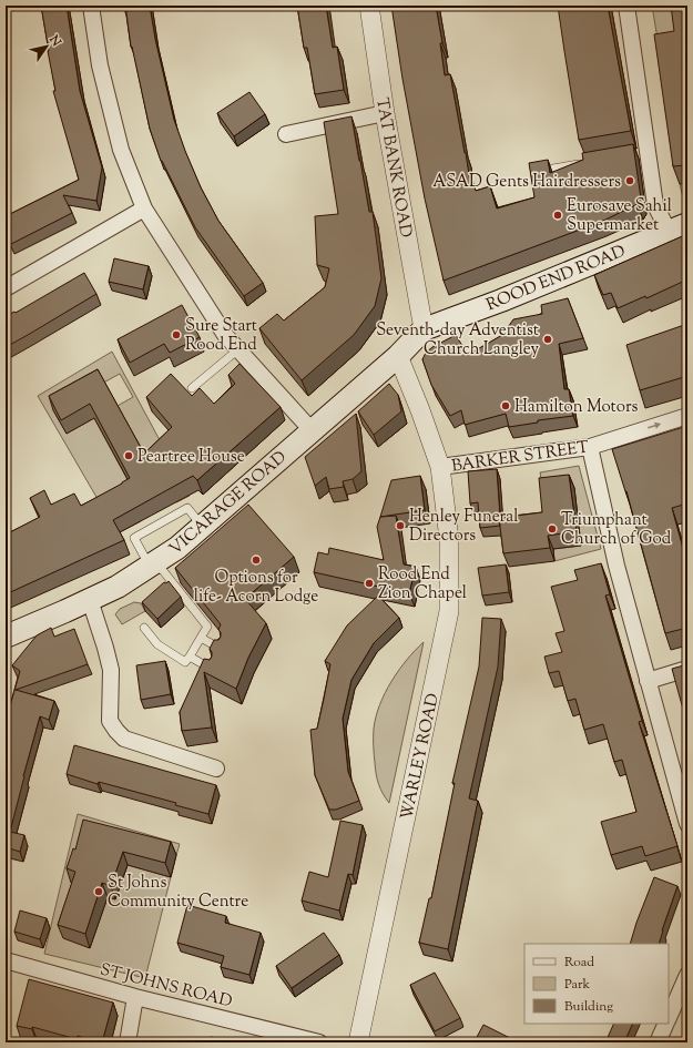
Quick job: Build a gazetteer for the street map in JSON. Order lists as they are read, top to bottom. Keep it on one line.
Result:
{"streets":{"main road":["ROOD END ROAD","VICARAGE ROAD"],"street":["TAT BANK ROAD","BARKER STREET","WARLEY ROAD","ST JOHNS ROAD"]},"crossings":[["TAT BANK ROAD","ROOD END ROAD"],["TAT BANK ROAD","VICARAGE ROAD"],["ROOD END ROAD","VICARAGE ROAD"],["BARKER STREET","VICARAGE ROAD"],["BARKER STREET","WARLEY ROAD"]],"places":["ASAD Gents Hairdressers","Eurosave Sahil Supermarket","Sure Start Rood End","Seventh-day Adventist Church Langley","Hamilton Motors","Peartree House","Henley Funeral Directors","Triumphant Church of God","Options for life- Acorn Lodge","Rood End Zion Chapel","St Johns Community Centre"],"legend":["Road","Park","Building"],"north":"top right"}
